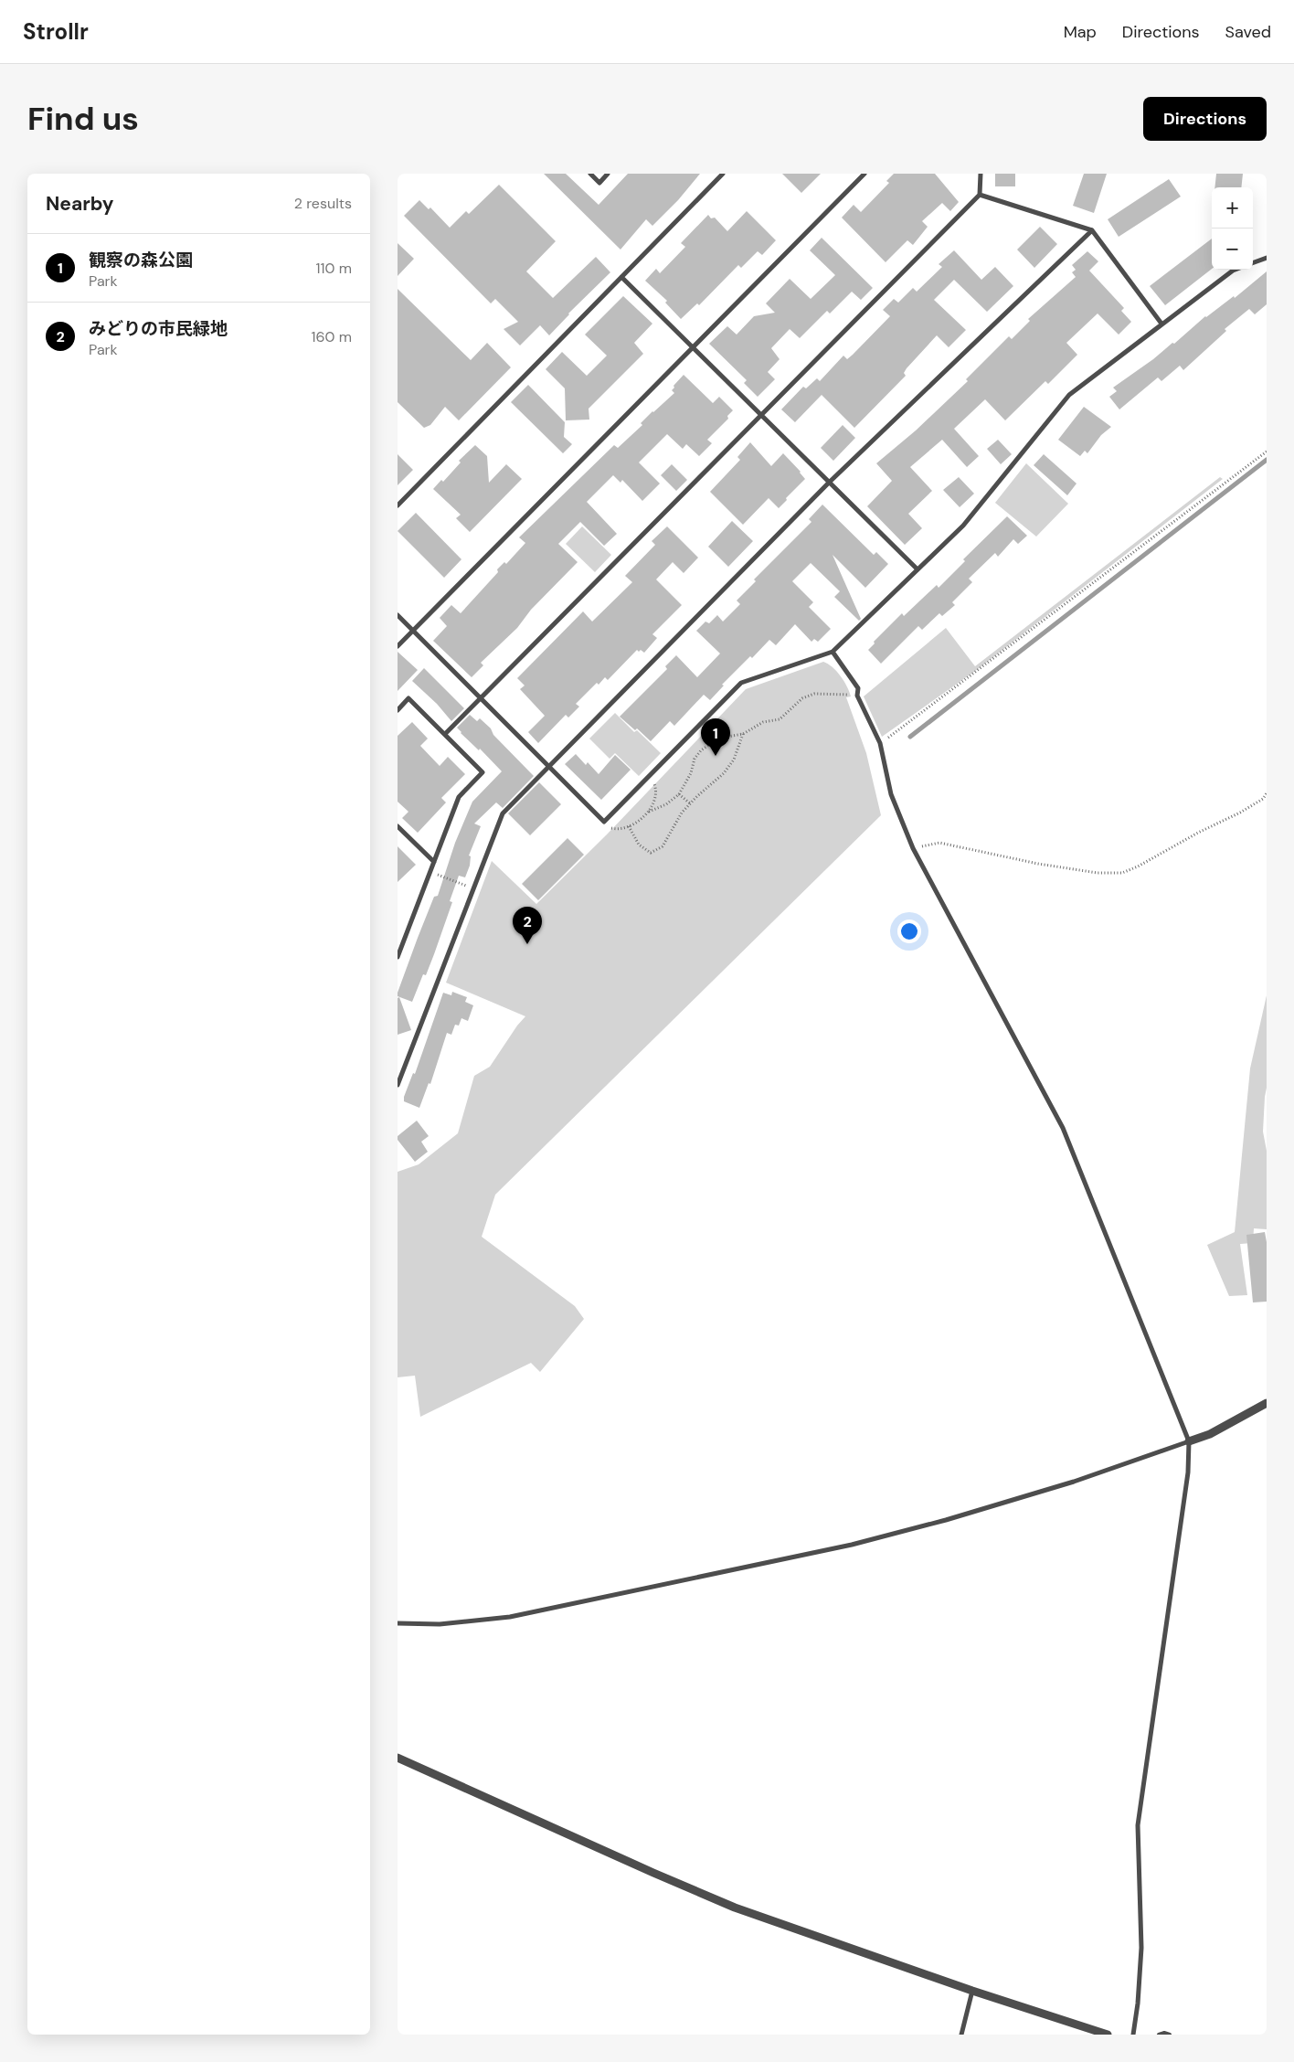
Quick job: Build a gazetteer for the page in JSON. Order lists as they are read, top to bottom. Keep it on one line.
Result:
{"page":{"header":"Strollr","nav":["Map","Directions","Saved"],"buttons":"Directions","title":"Find us","heading":["Nearby","2 results"],"map_buttons":["+","−"],"list":[{"mark":"1","name":"観察の森公園","note":"Park","value":"110 m"},{"mark":"2","name":"みどりの市民緑地","note":"Park","value":"160 m"}],"pins":["1","2"]}}
